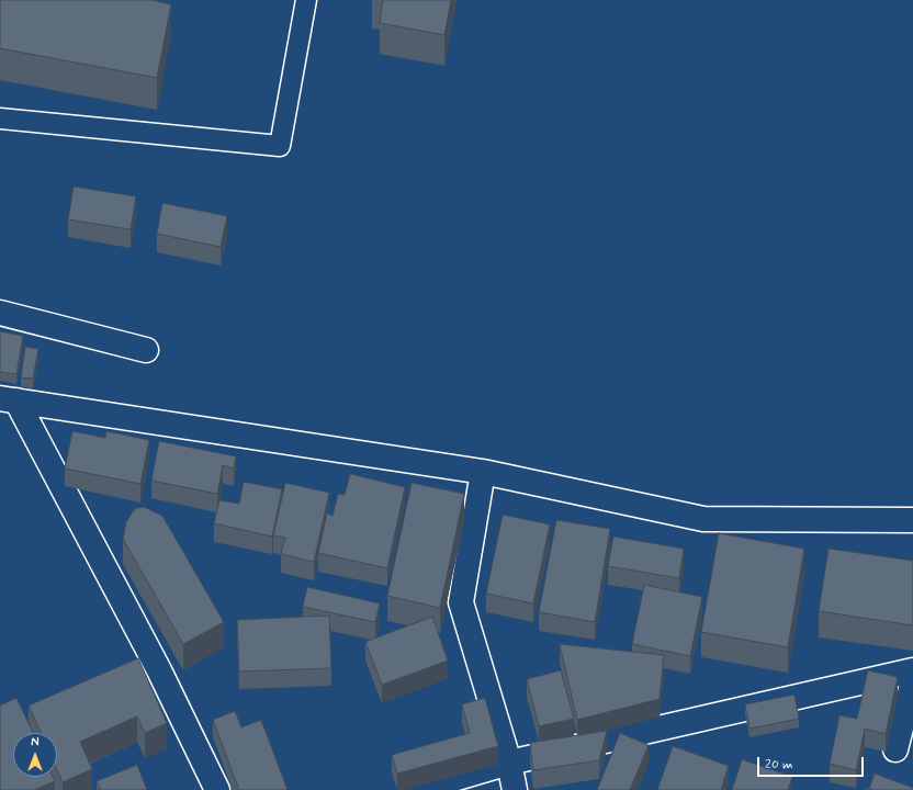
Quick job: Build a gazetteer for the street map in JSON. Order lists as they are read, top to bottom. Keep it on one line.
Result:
{"scale_bar":"20 m","north":"top"}
